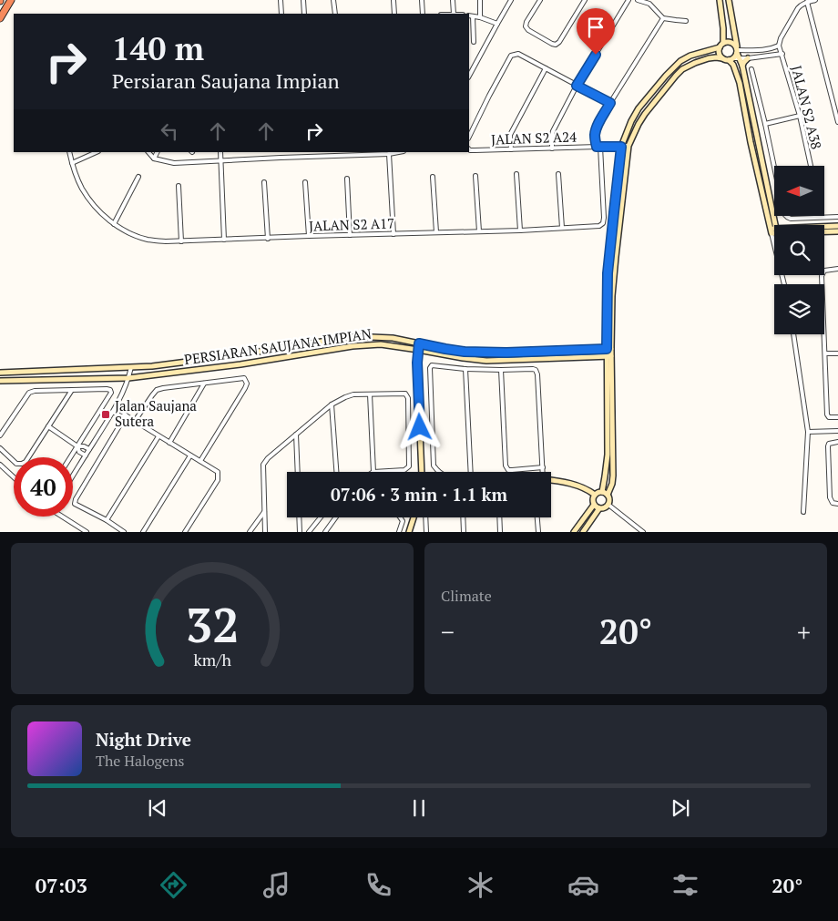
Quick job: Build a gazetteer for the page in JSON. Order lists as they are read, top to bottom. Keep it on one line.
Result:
{"streets":{"street":["JALAN S2 A38","JALAN S2 A24","JALAN S2 A17","PERSIARAN SAUJANA IMPIAN"]},"crossings":[["JALAN S2 A24","JALAN S2 A17"]],"places":{"transit":["Jalan Saujana Sutera"]},"north":"left","page":{"turn":["140 m","Persiaran Saujana Impian"],"limit":"40","trip":"07:06 · 3 min · 1.1 km","tile":"Climate","heat":["−","20°","+"],"song":["Night Drive","The Halogens"],"tabs":["07:03","20°"],"gauge":["32","km/h"]}}
